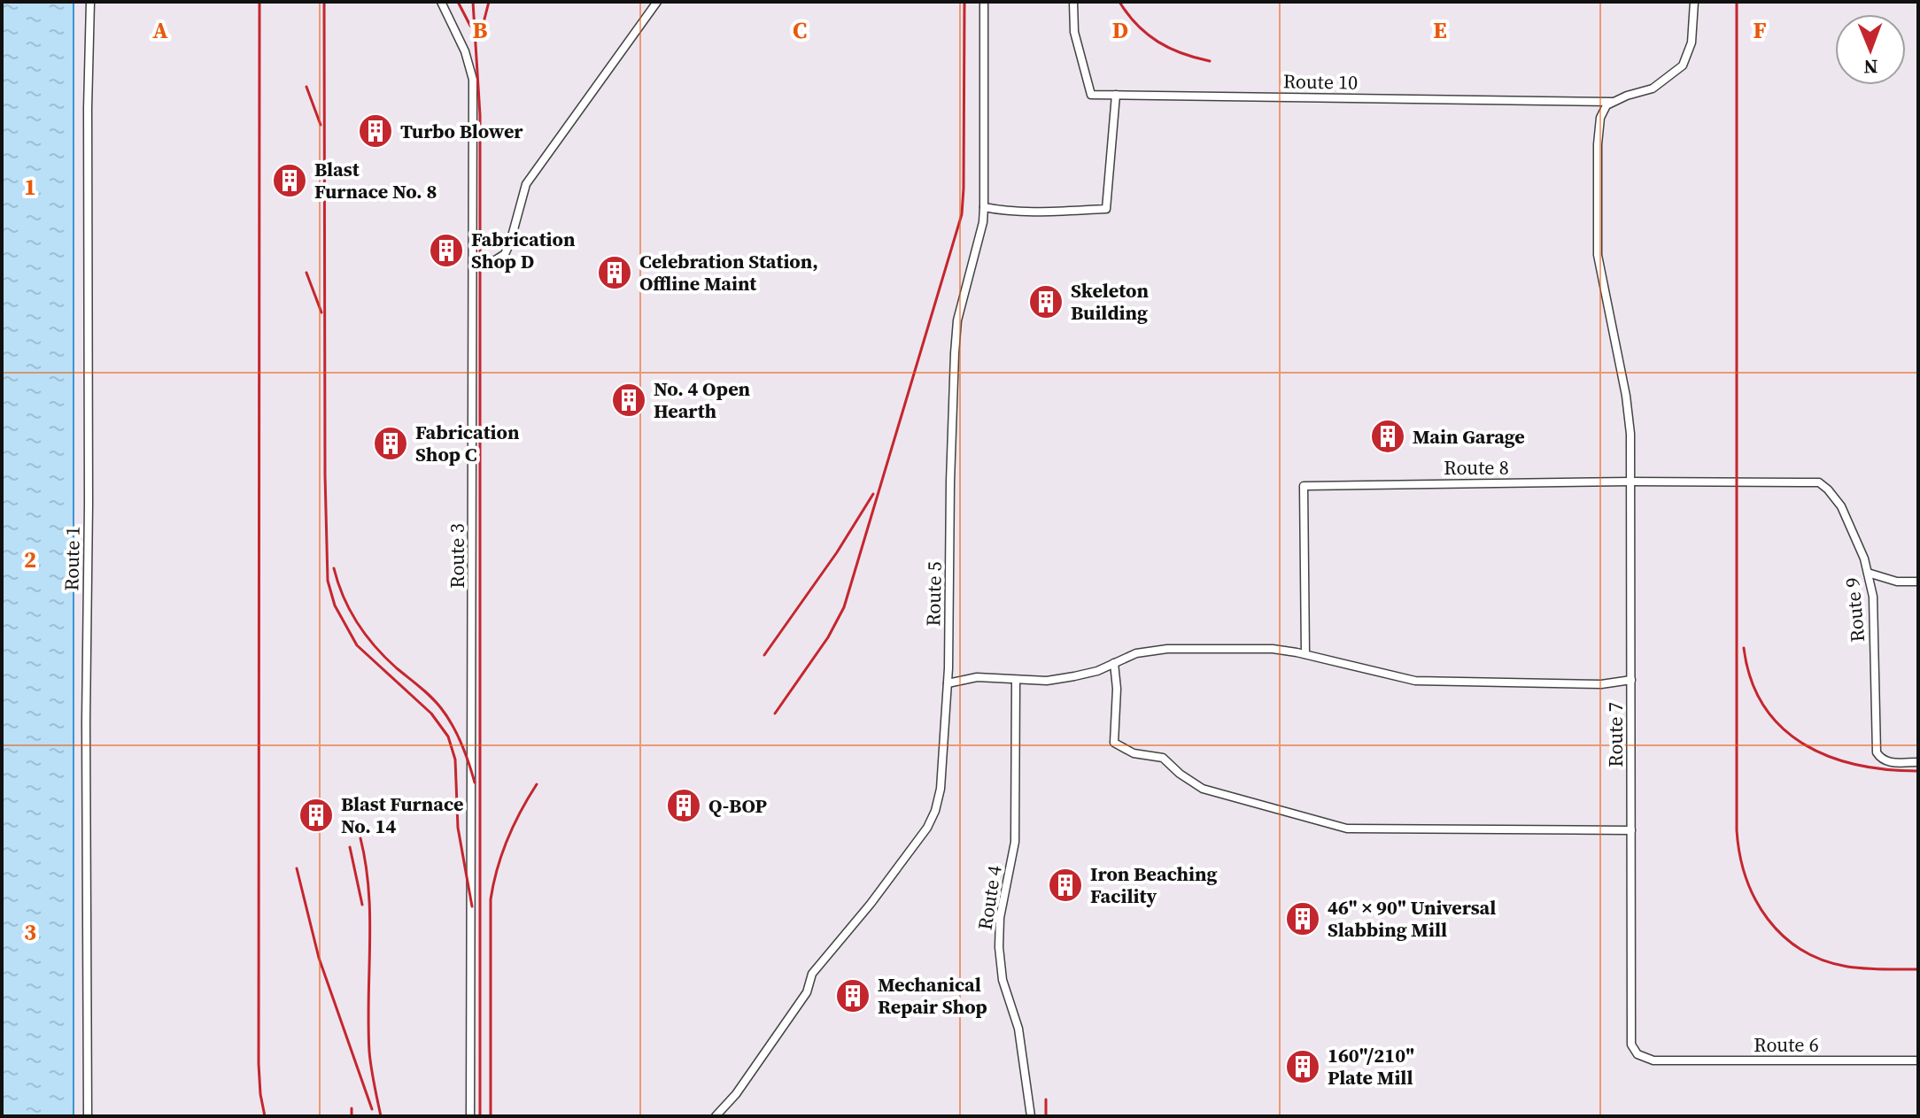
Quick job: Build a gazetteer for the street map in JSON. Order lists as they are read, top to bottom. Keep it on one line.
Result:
{"streets":{"street":["Route 10","Route 8","Route 3","Route 1","Route 5","Route 9","Route 7","Route 4","Route 6"]},"crossings":[["Route 10","Route 7"],["Route 8","Route 9"],["Route 8","Route 7"],["Route 7","Route 6"]],"places":{"building":["Turbo Blower","Blast Furnace No. 8","Fabrication Shop D","Celebration Station, Offline Maint","Skeleton Building","No. 4 Open Hearth","Main Garage","Fabrication Shop C","Q-BOP","Blast Furnace No. 14","Iron Beaching Facility","46\" × 90\" Universal Slabbing Mill","Mechanical Repair Shop","160\"/210\" Plate Mill"]},"north":"bottom","grid":{"columns":["A","B","C","D","E","F"],"rows":["1","2","3"]}}
